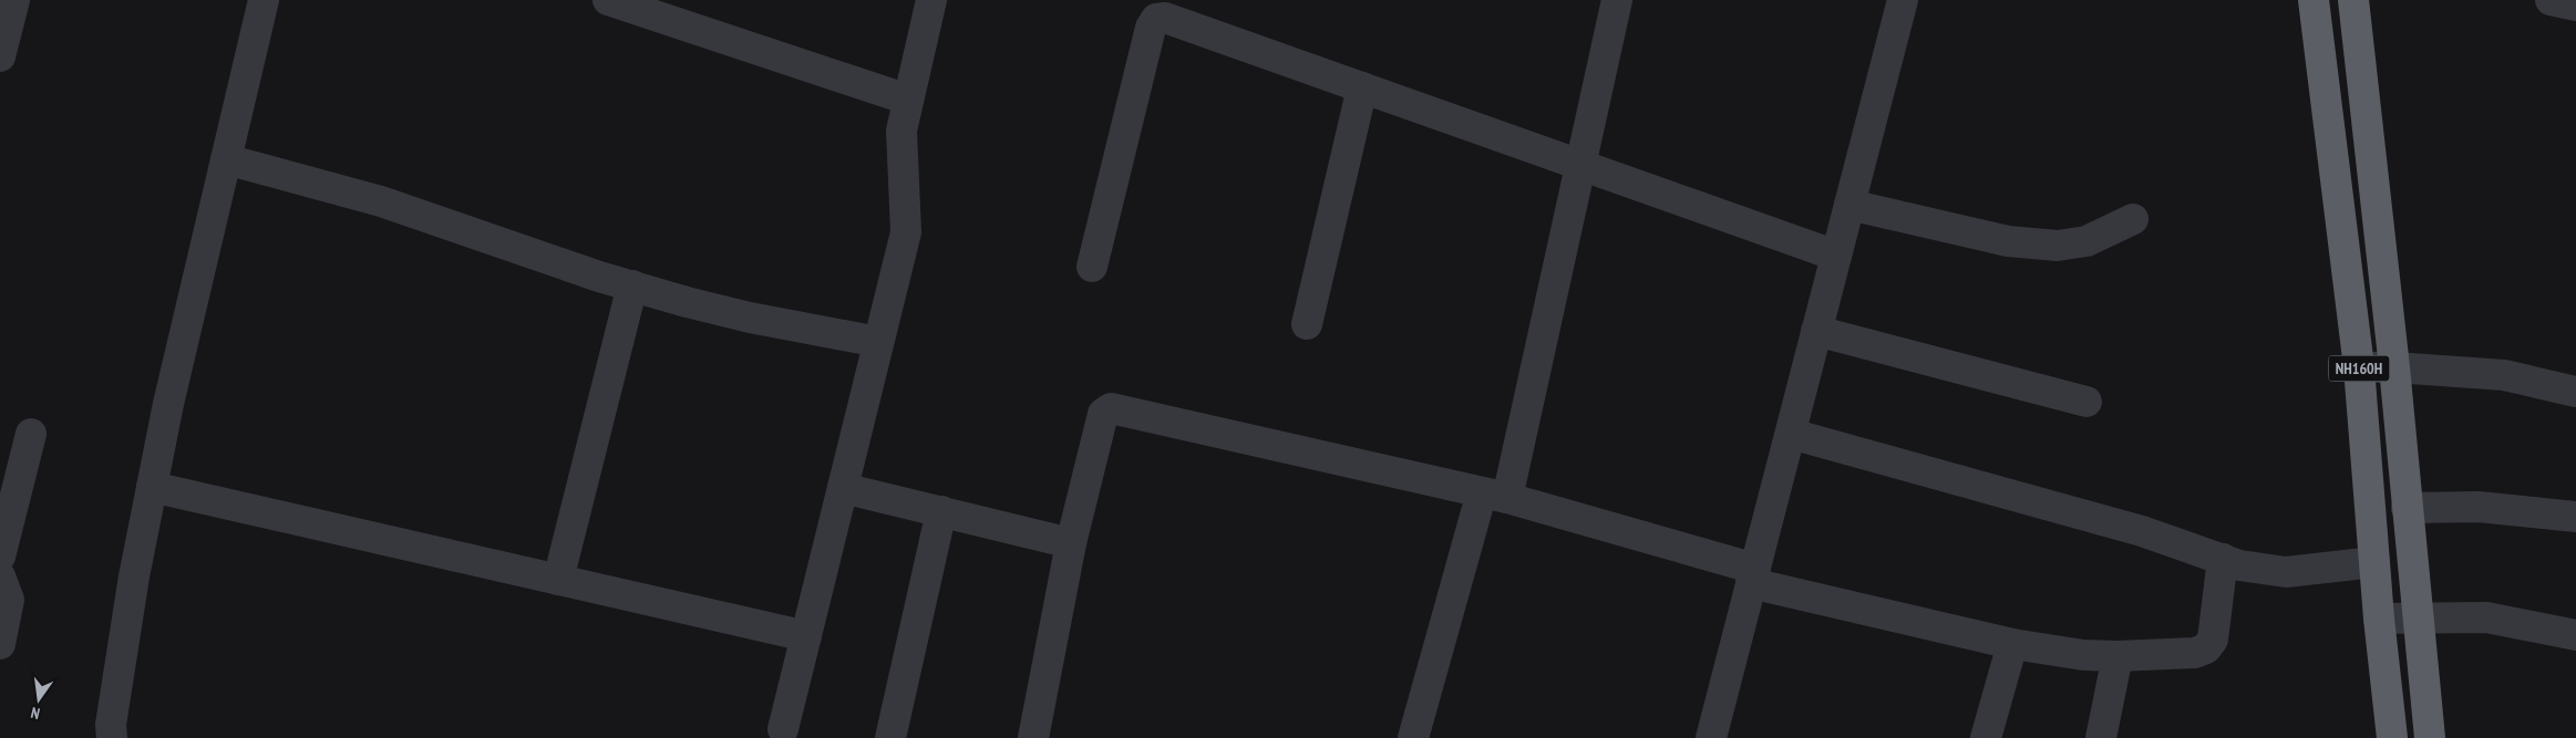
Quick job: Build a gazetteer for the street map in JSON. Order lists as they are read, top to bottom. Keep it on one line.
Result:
{"streets":{"highway":["NH160H"]},"north":"bottom"}
